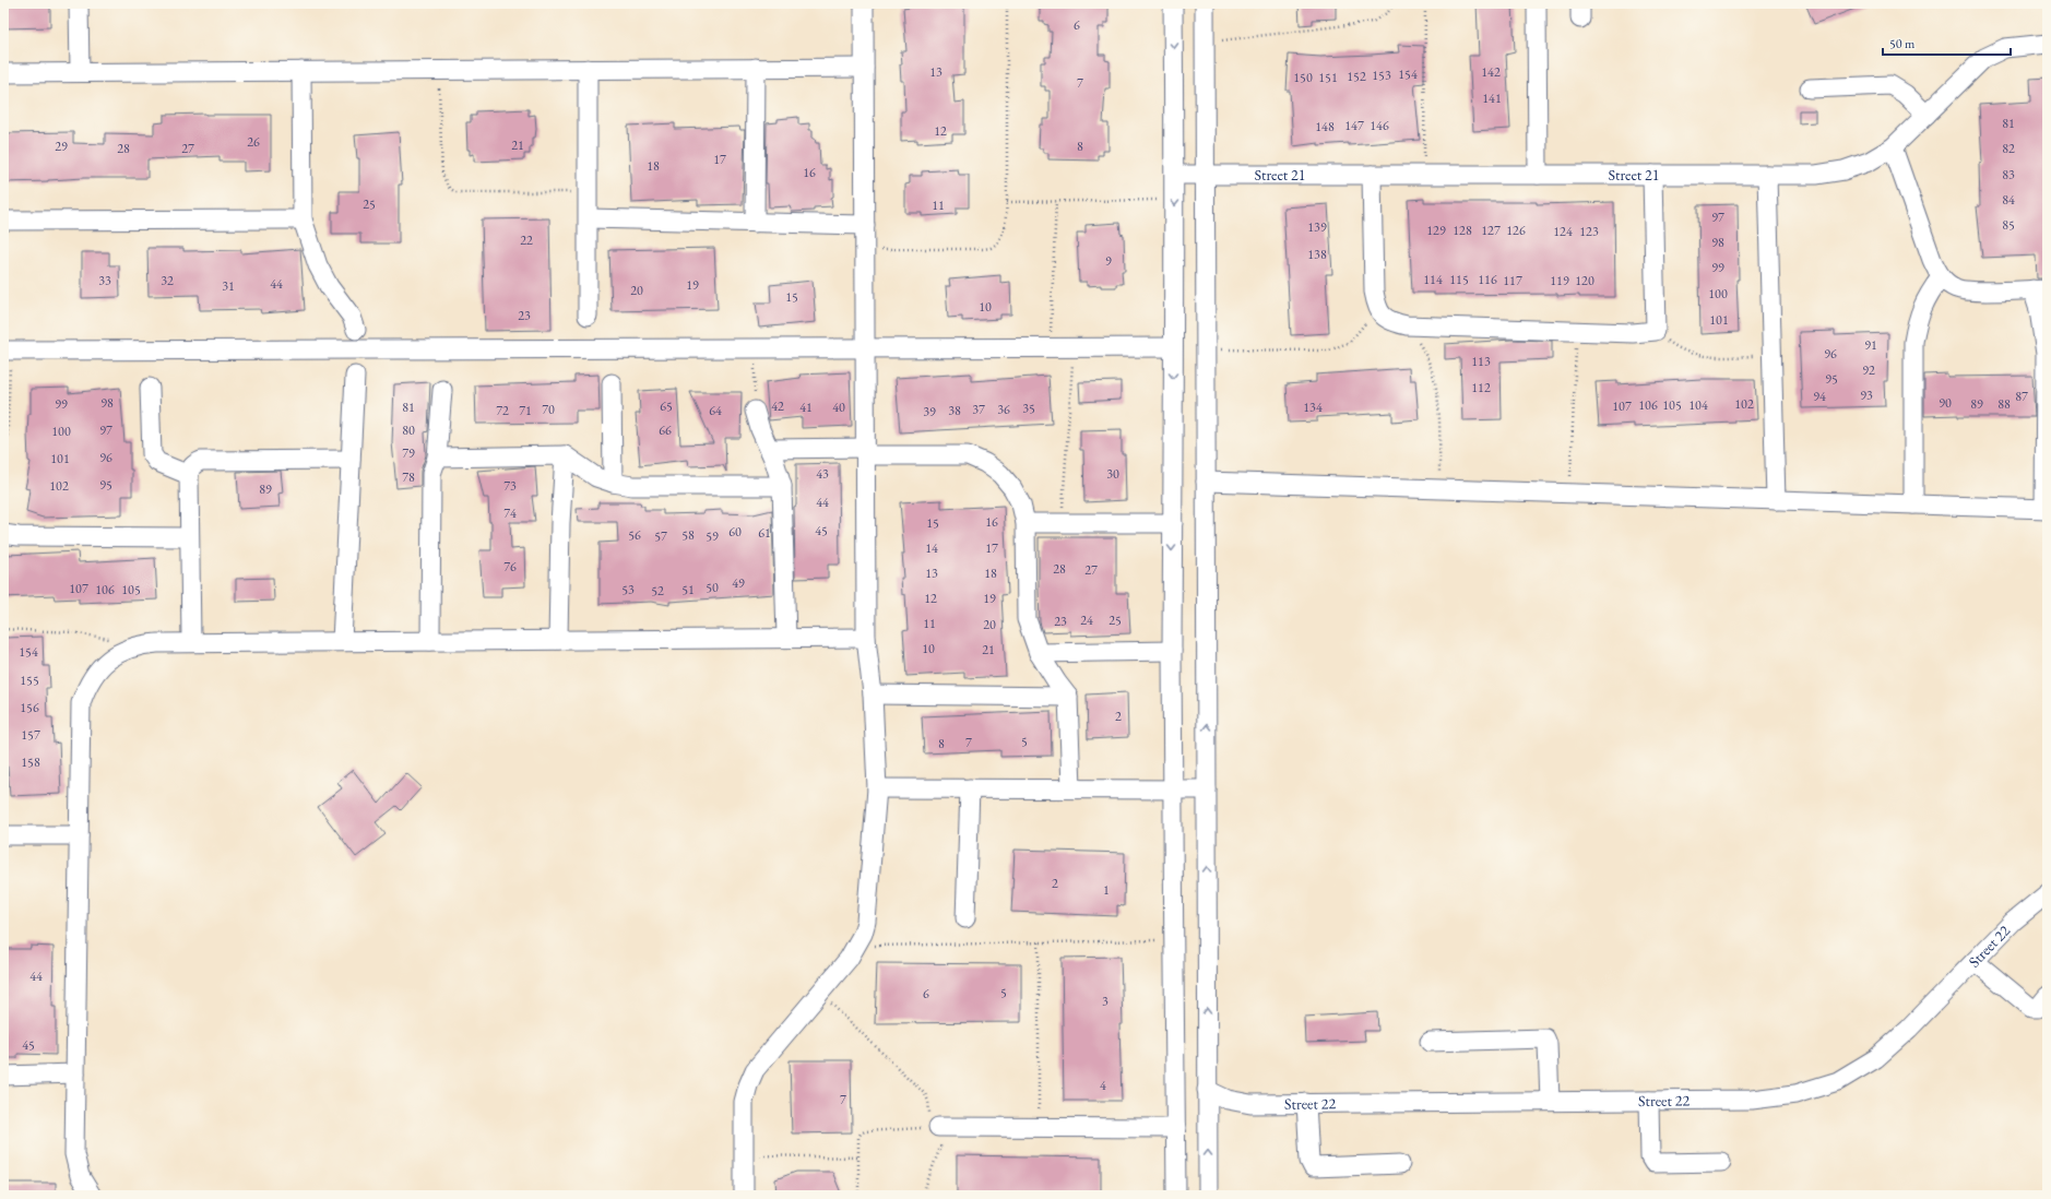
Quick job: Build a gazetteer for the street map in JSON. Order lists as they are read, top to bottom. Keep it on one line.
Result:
{"streets":{"street":["Street 21","Street 22"]},"house_numbers":["6","13","142","154","153","152","150","151","7","141","81","147","146","148","12","26","21","29","8","28","27","82","17","18","16","83","84","25","11","97","85","139","129","128","127","126","124","123","22","98","138","9","99","114","115","116","33","32","117","119","120","44","19","31","20","100","15","10","23","101","91","96","113","92","95","112","93","94","87","98","90","99","102","89","88","106","105","104","65","42","107","81","41","40","134","35","70","37","36","72","71","64","38","39","97","80","66","100","79","96","101","43","30","78","95","102","73","89","44","74","16","15","45","60","61","56","58","57","59","14","17","76","28","27","13","18","49","50","107","106","105","53","51","52","12","19","24","25","23","11","20","10","21","154","155","156","2","157","5","7","8","158","2","1","44","5","6","3","45","4","7"],"scale_bar":"50 m"}
